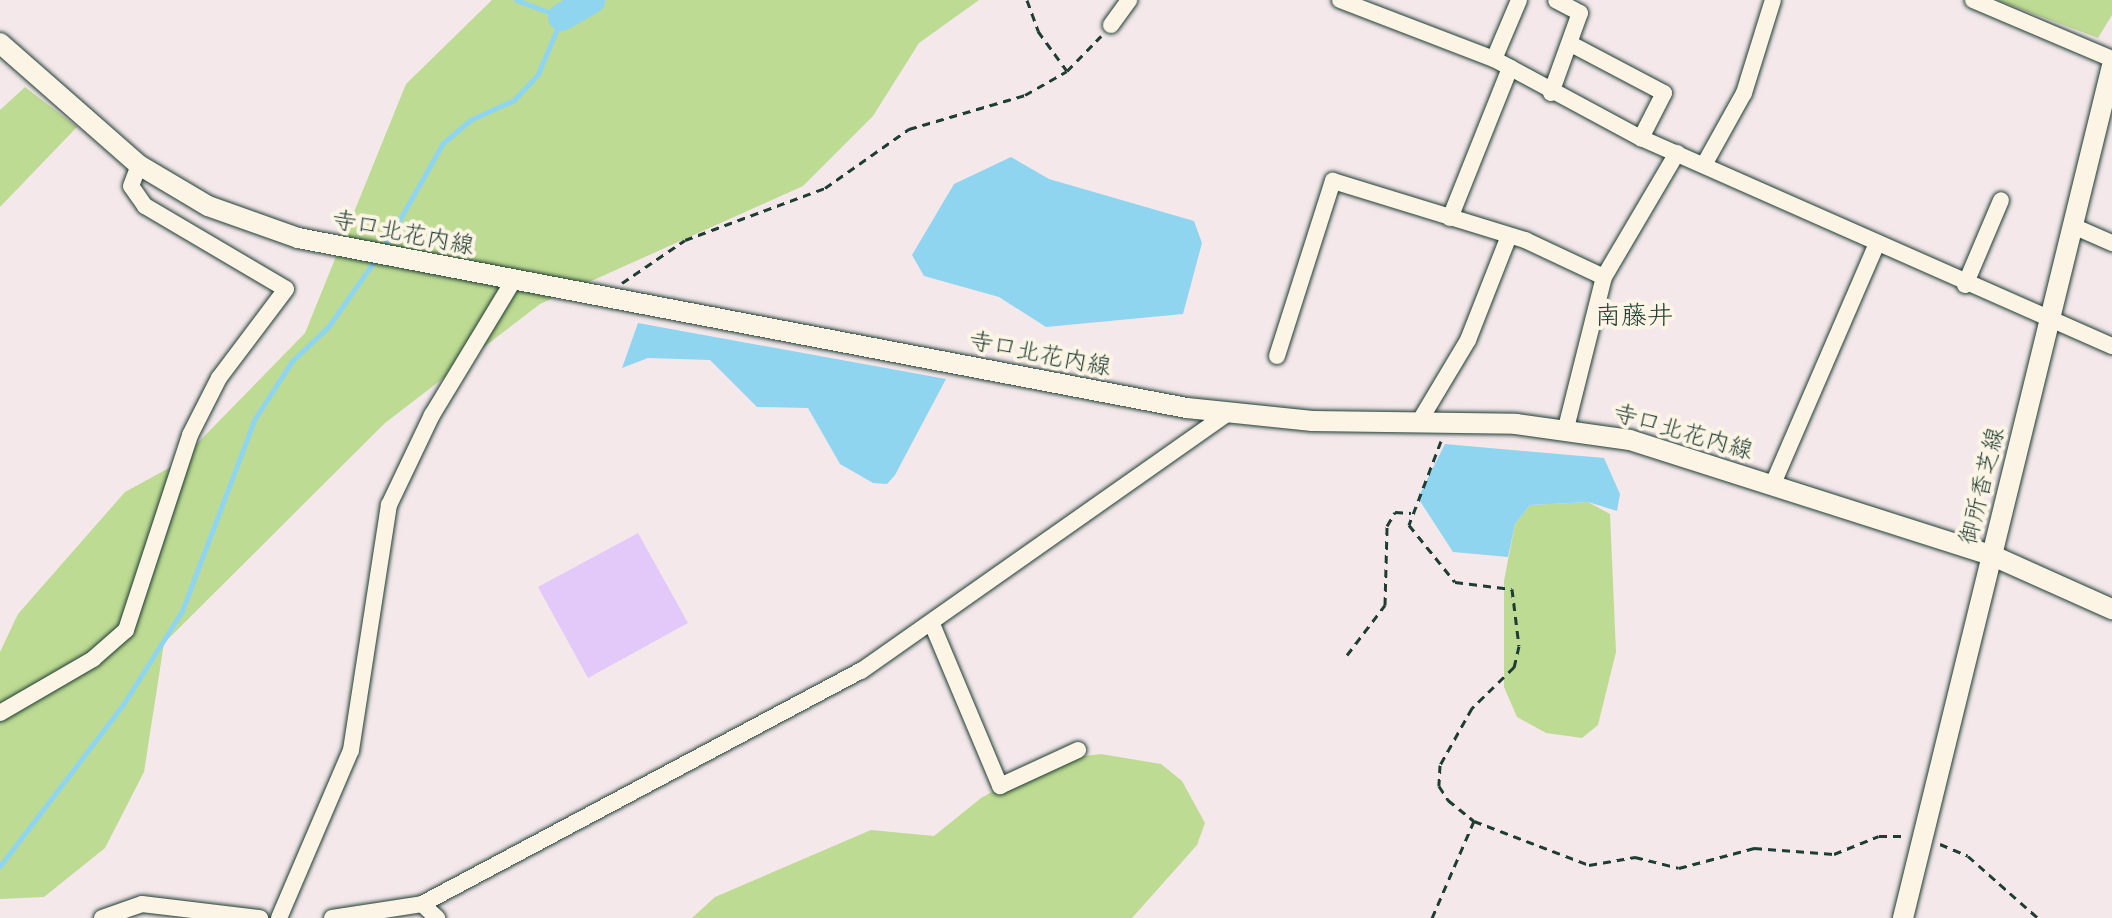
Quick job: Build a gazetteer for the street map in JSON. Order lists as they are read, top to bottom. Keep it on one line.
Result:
{"streets":{"main road":["寺口北花内線","御所香芝線"]},"crossings":[["寺口北花内線","御所香芝線"]],"districts":["南藤井"]}
